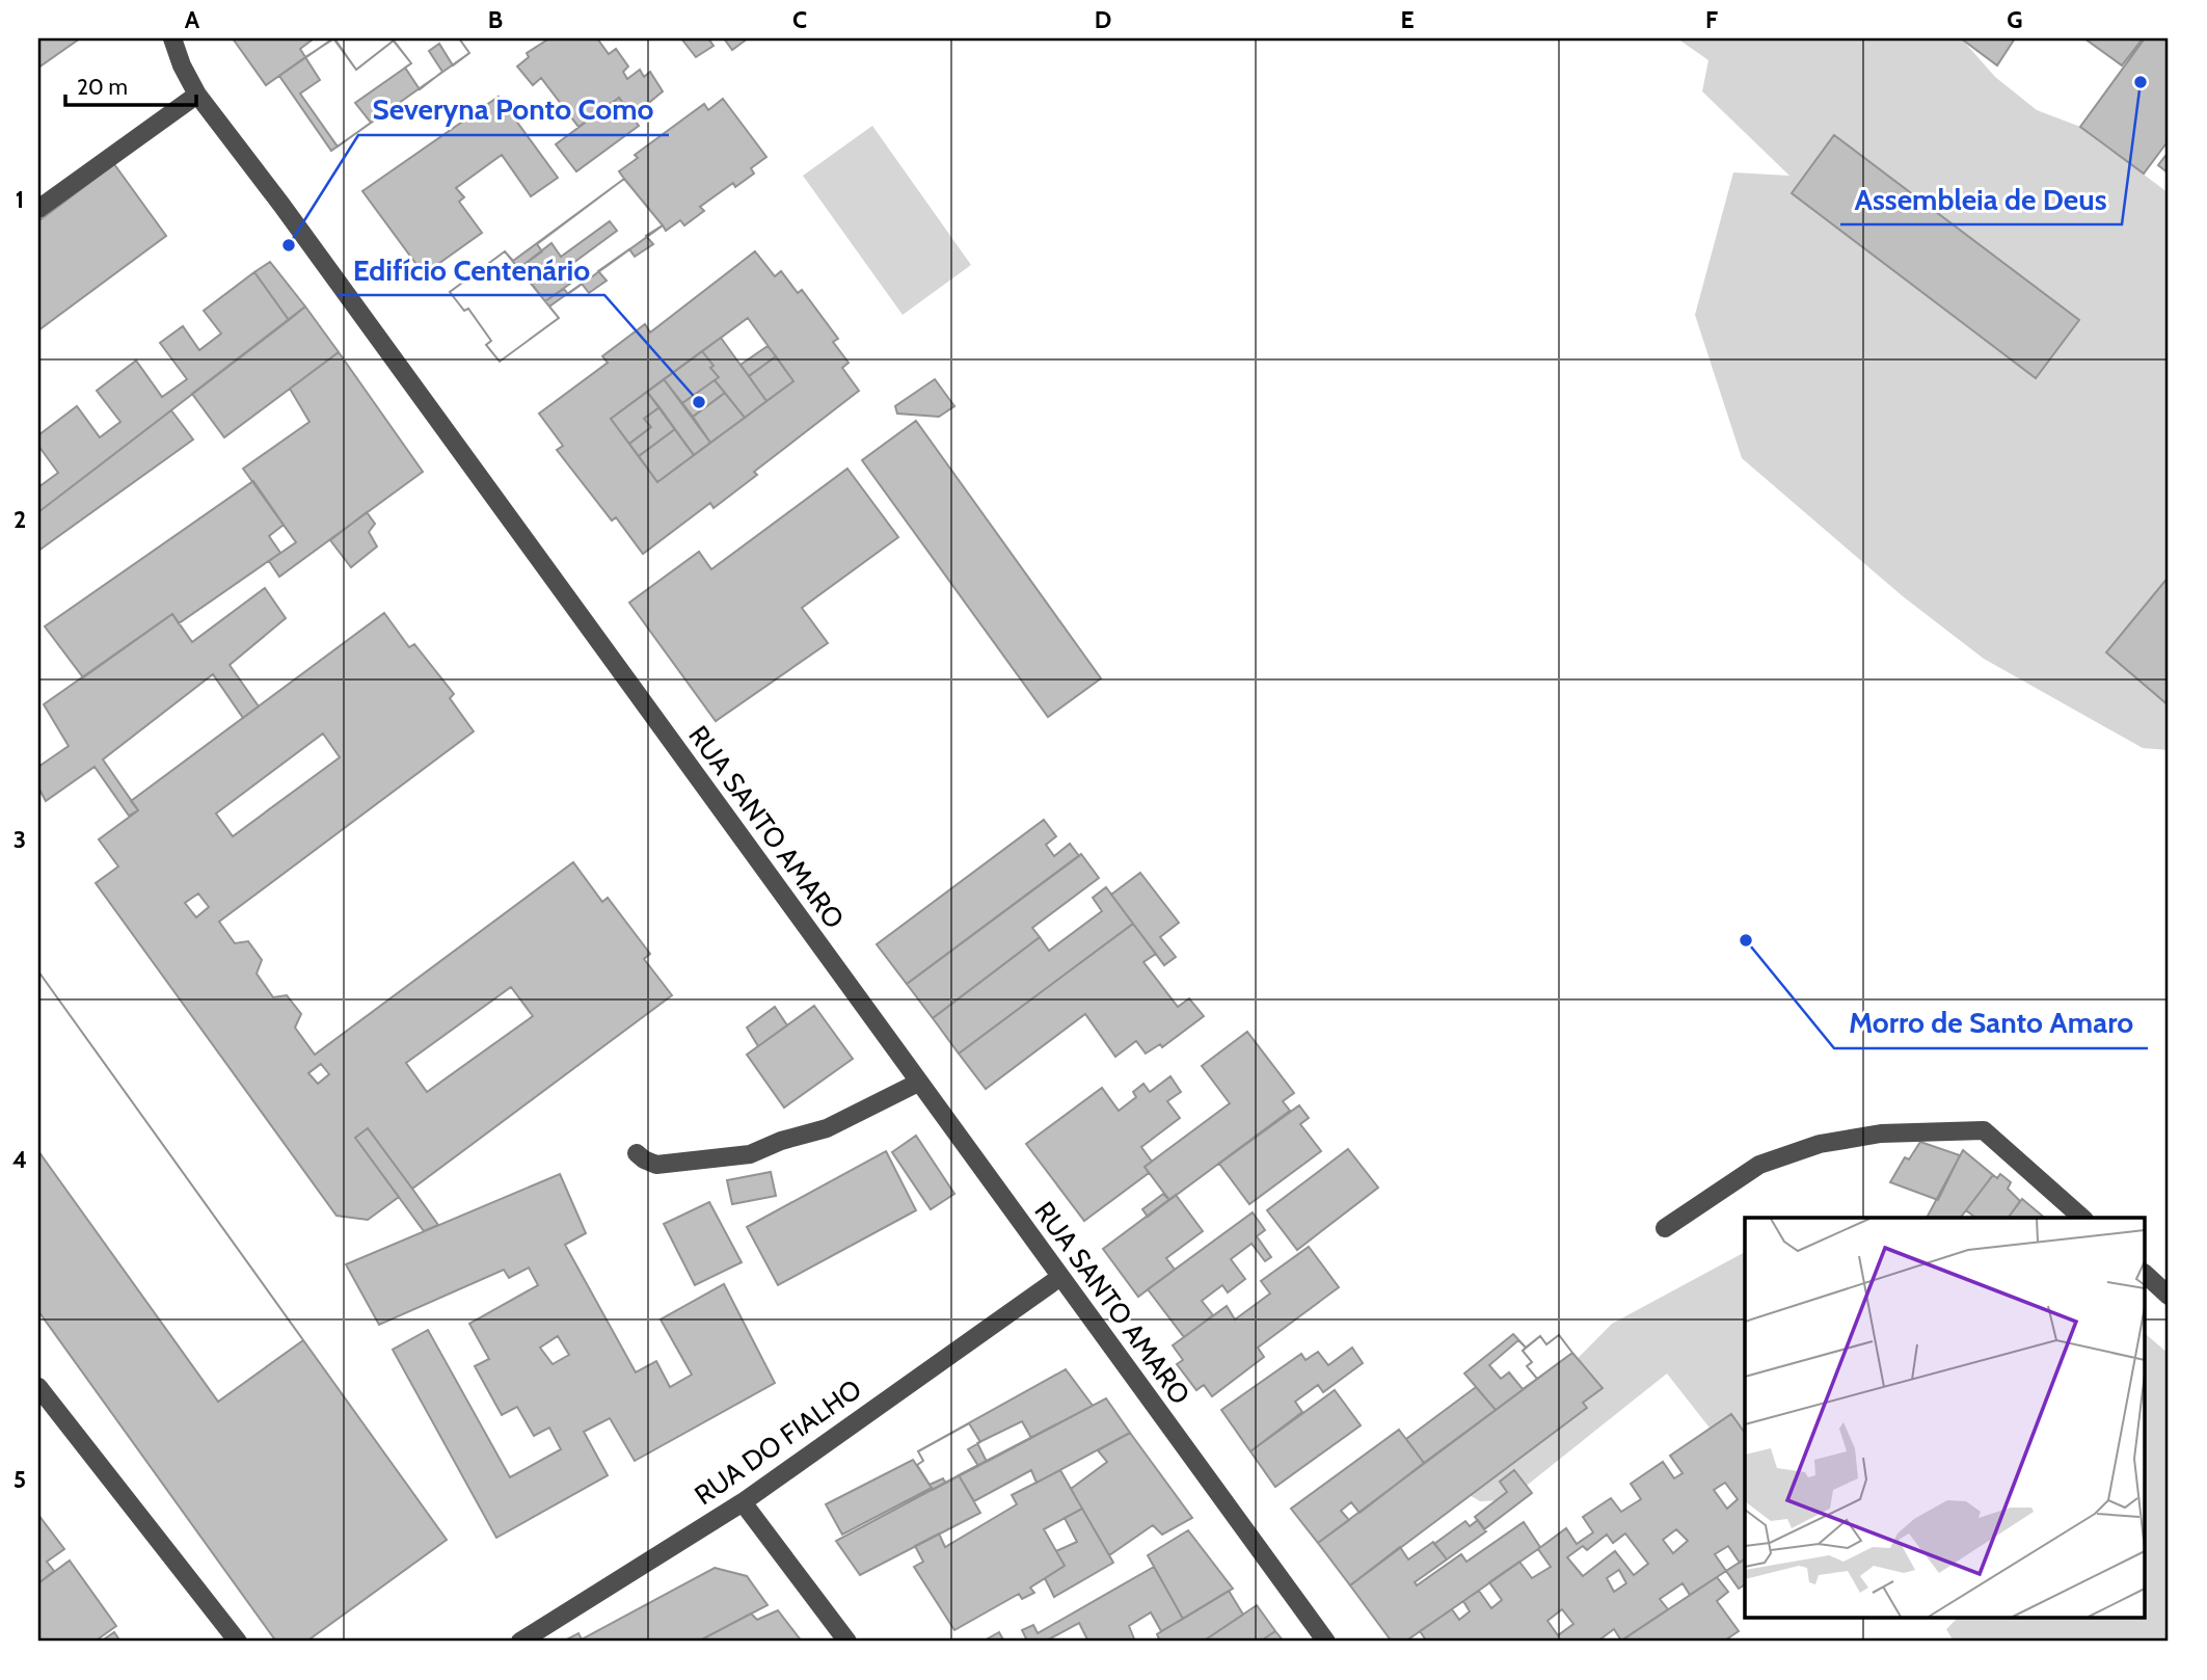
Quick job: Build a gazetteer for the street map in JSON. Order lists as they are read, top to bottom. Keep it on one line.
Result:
{"streets":{"street":["RUA SANTO AMARO","RUA DO FIALHO"]},"crossings":[["RUA SANTO AMARO","RUA DO FIALHO"]],"places":["Assembleia de Deus","Severyna Ponto Como","Edifício Centenário","Morro de Santo Amaro"],"scale_bar":"20 m","grid":{"columns":["A","B","C","D","E","F","G"],"rows":["1","2","3","4","5"]}}
